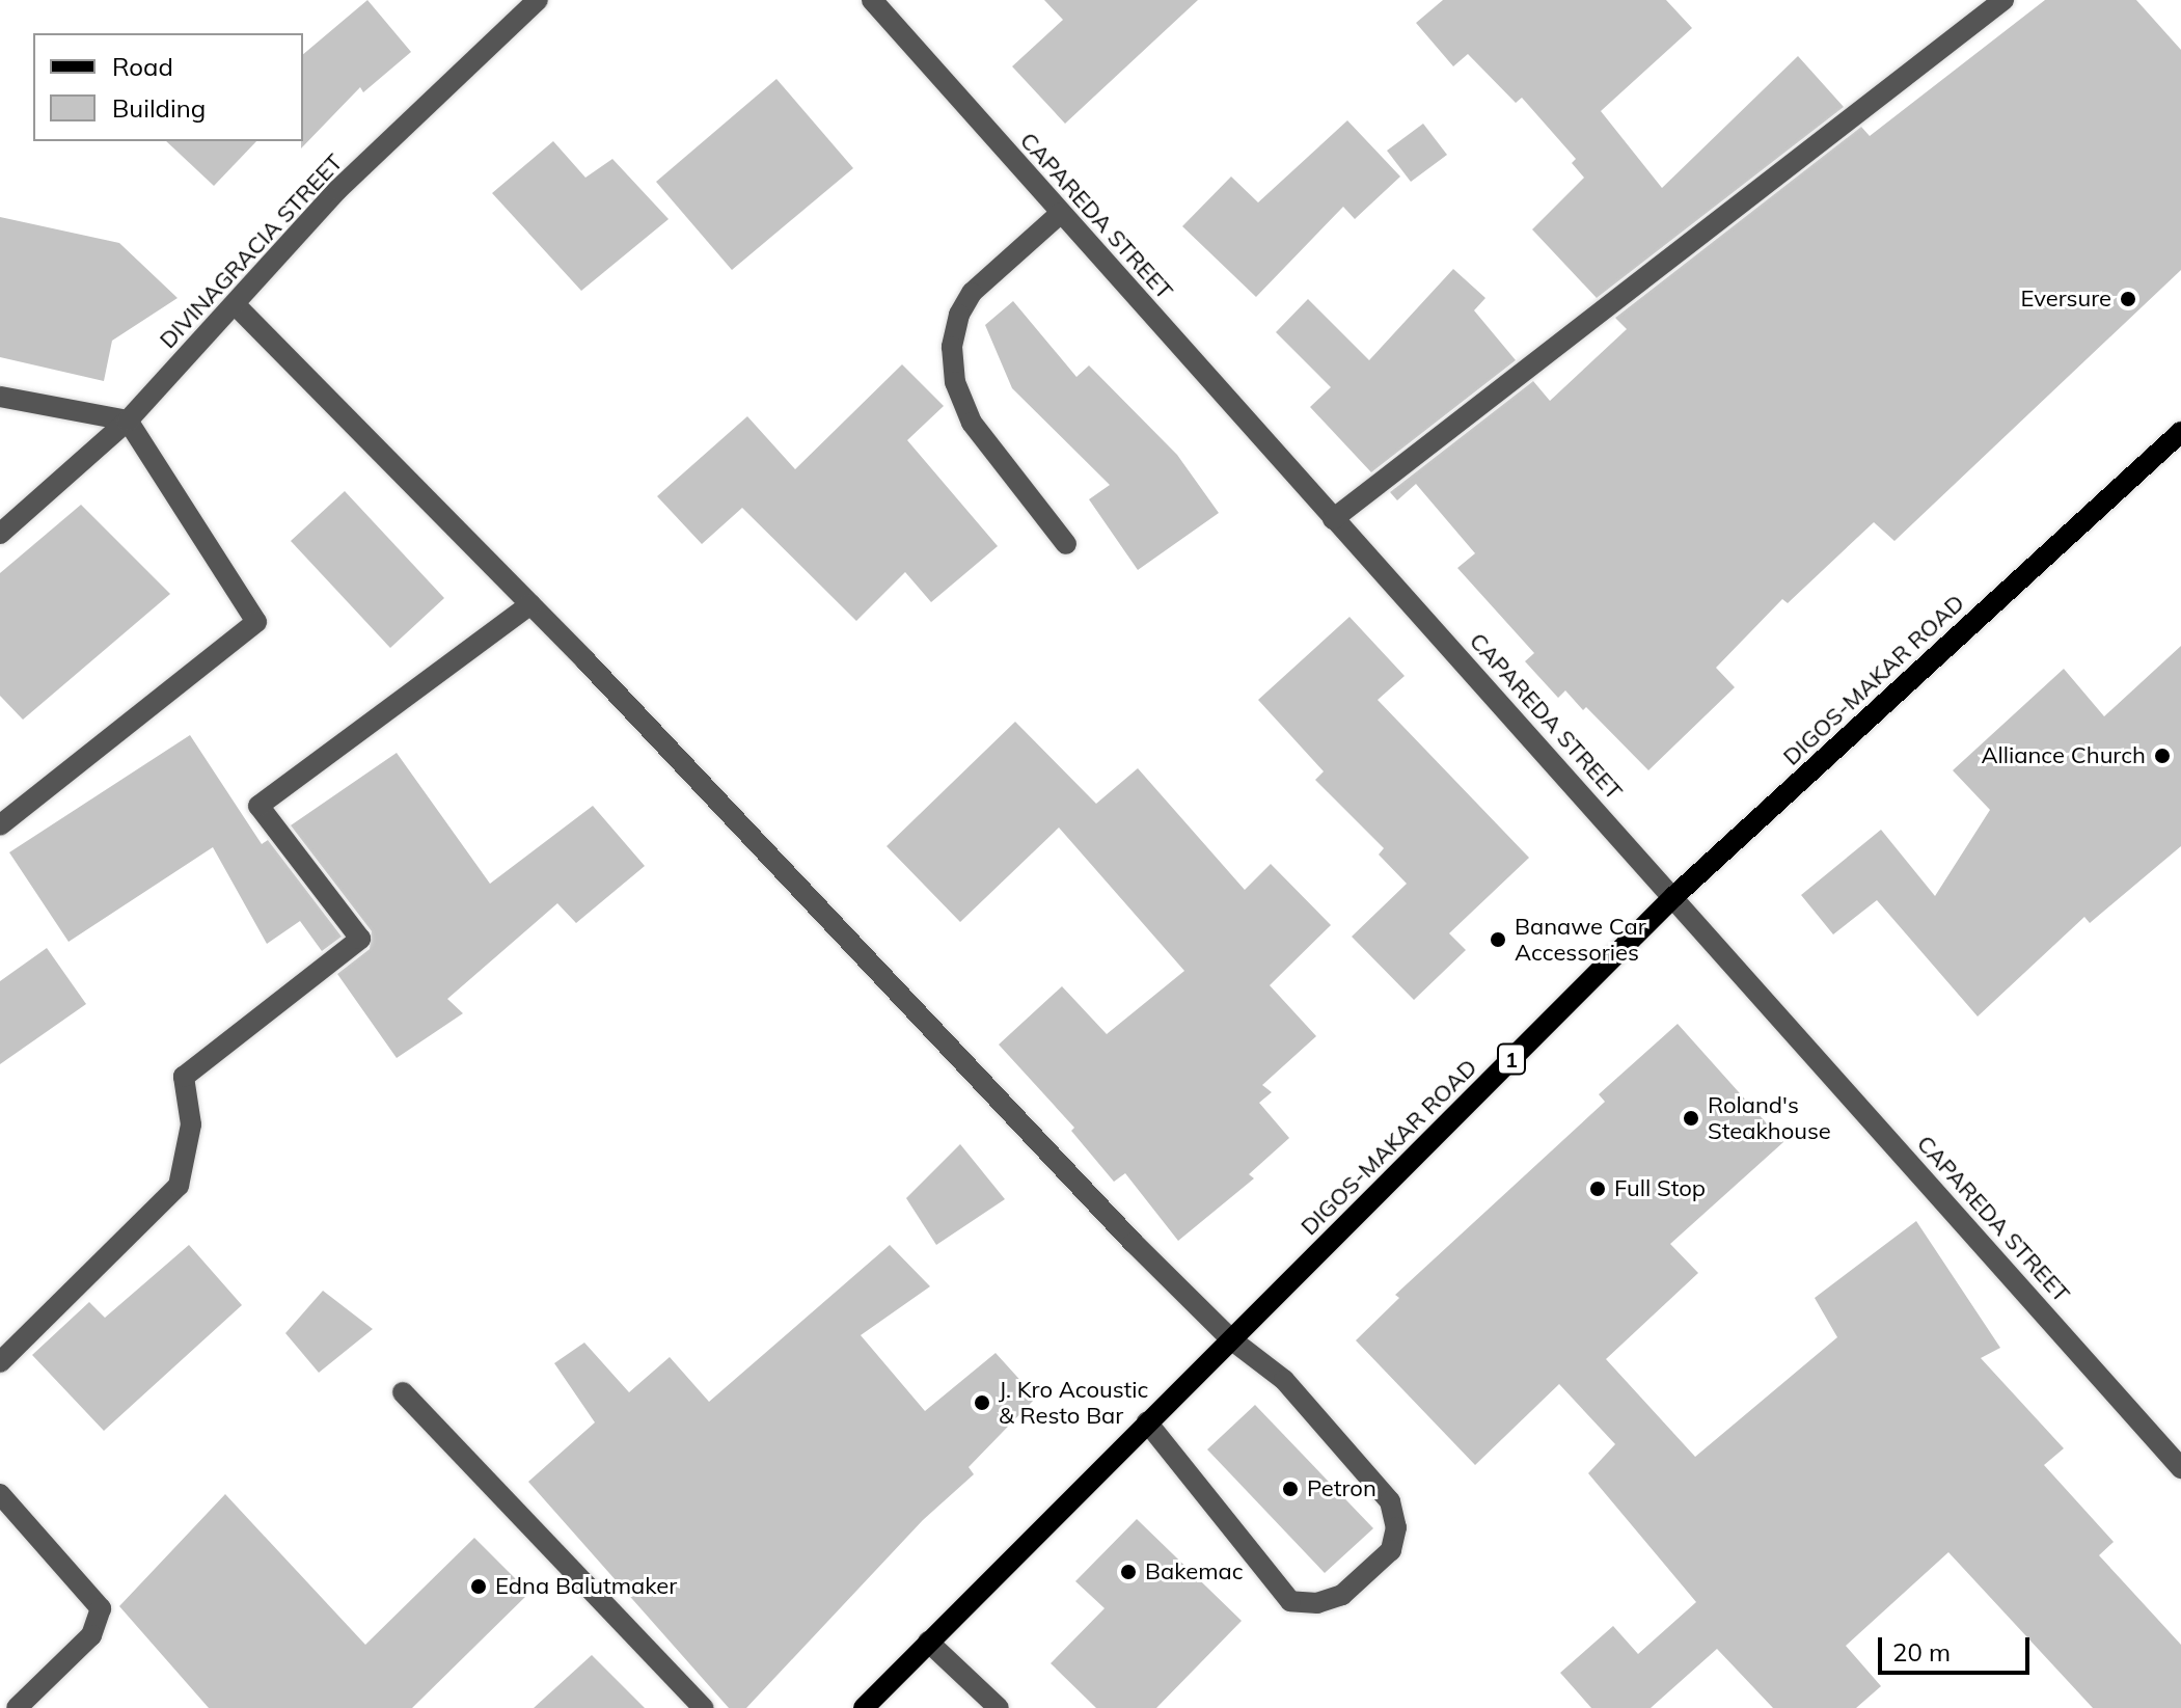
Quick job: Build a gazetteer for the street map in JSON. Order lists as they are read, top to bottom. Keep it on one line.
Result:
{"streets":{"main road":["DIGOS-MAKAR ROAD","1"],"street":["CAPAREDA STREET","DIVINAGRACIA STREET"]},"crossings":[["CAPAREDA STREET","DIGOS-MAKAR ROAD"]],"places":["Eversure","Alliance Church","Banawe Car Accessories","Roland's Steakhouse","Full Stop","J. Kro Acoustic & Resto Bar","Petron","Bakemac","Edna Balutmaker"],"legend":["Road","Building"],"scale_bar":"20 m"}
